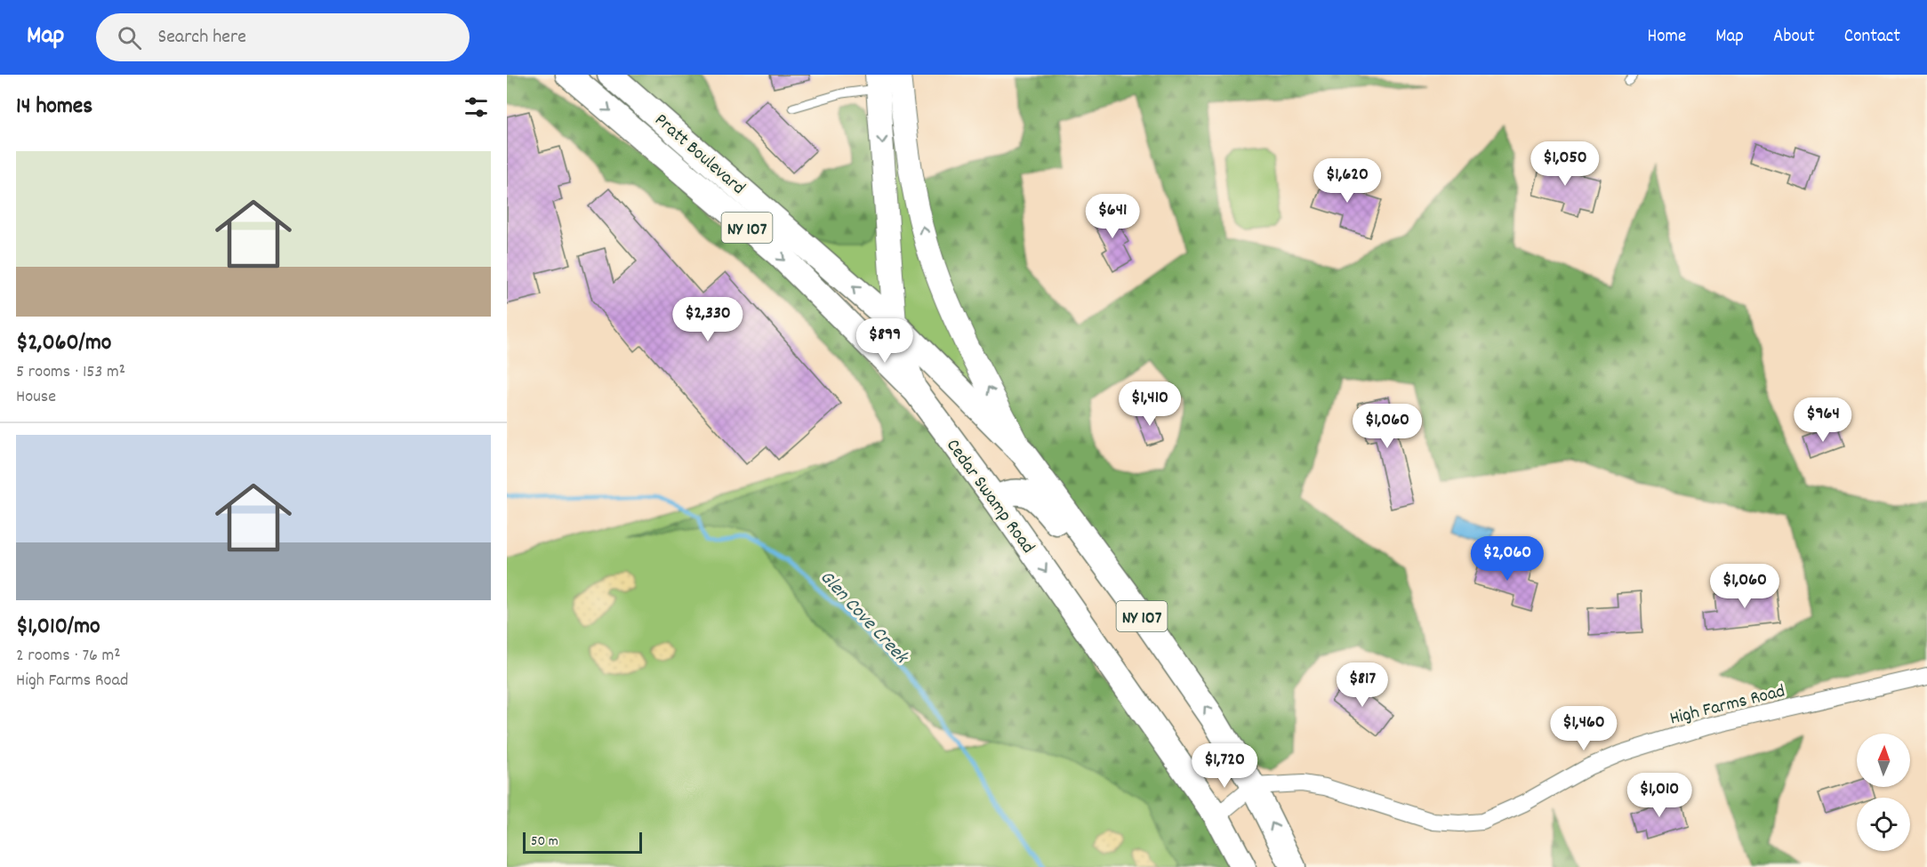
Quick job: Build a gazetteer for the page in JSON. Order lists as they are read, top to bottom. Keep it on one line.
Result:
{"streets":{"main road":["Pratt Boulevard","NY 107","Cedar Swamp Road"],"street":["High Farms Road"]},"crossings":[["Pratt Boulevard","NY 107"],["Pratt Boulevard","Cedar Swamp Road"],["NY 107","High Farms Road"]],"water":["Glen Cove Creek"],"scale_bar":"50 m","north":"top","page":{"header":"Map","search":"Search here","nav":["Home","Map","About","Contact"],"heading":"14 homes","list":[{"name":"$2,060/mo","note":"5 rooms · 153 m² · House"},{"name":"$1,010/mo","note":"2 rooms · 76 m² · High Farms Road"}],"price":["$1,050","$1,620","$641","$2,330","$899","$1,410","$964","$1,060","$2,060","$1,060","$817","$1,460","$1,720","$1,010"],"scale":"50 m"}}
